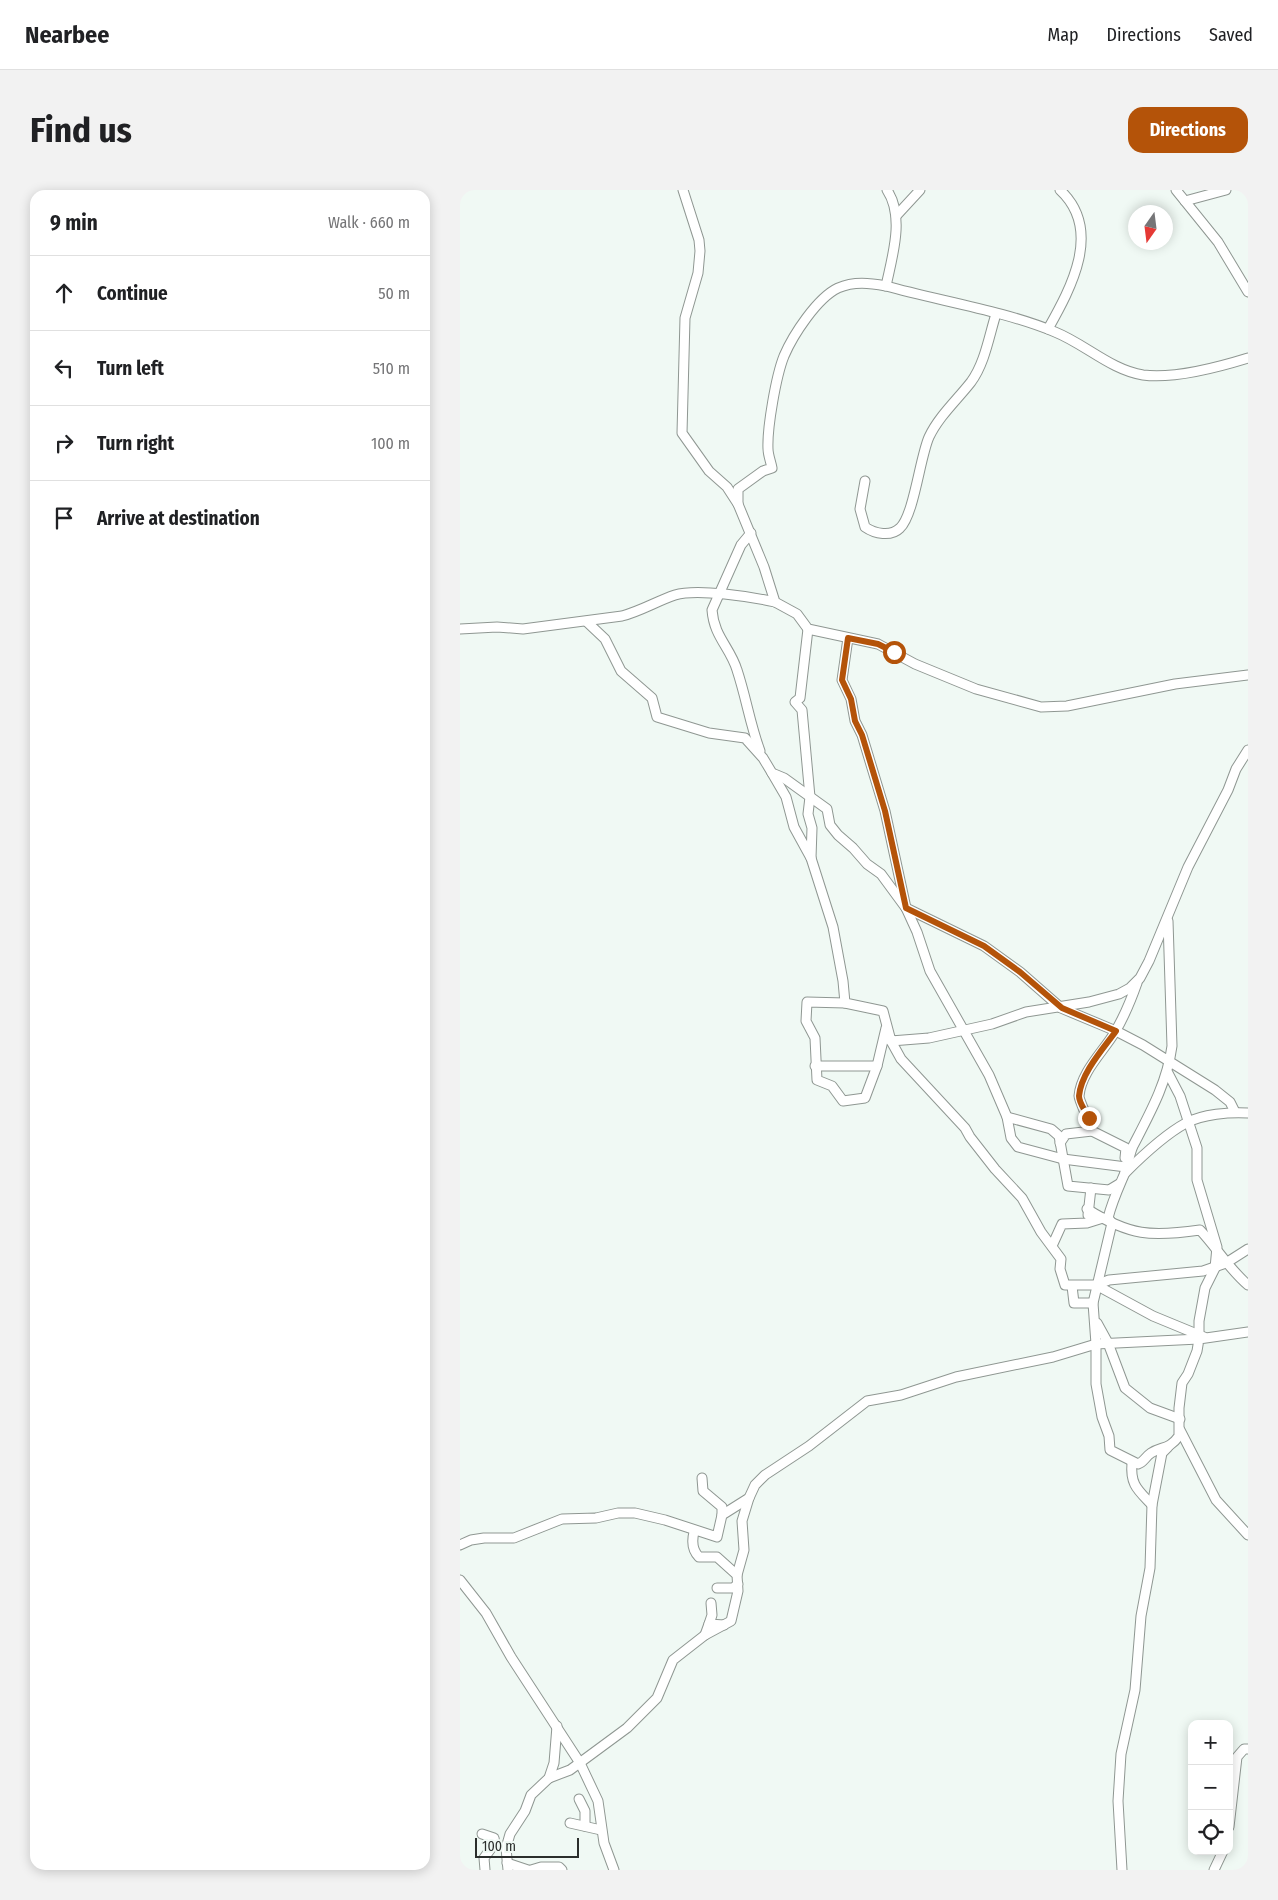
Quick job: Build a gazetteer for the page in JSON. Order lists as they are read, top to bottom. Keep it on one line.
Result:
{"scale_bar":"100 m","north":"bottom","page":{"header":"Nearbee","nav":["Map","Directions","Saved"],"buttons":"Directions","title":"Find us","heading":["9 min","Walk · 660 m"],"list":[["Continue","50 m"],["Turn left","510 m"],["Turn right","100 m"],"Arrive at destination"],"map_buttons":["+","−"],"scale":"100 m"}}
